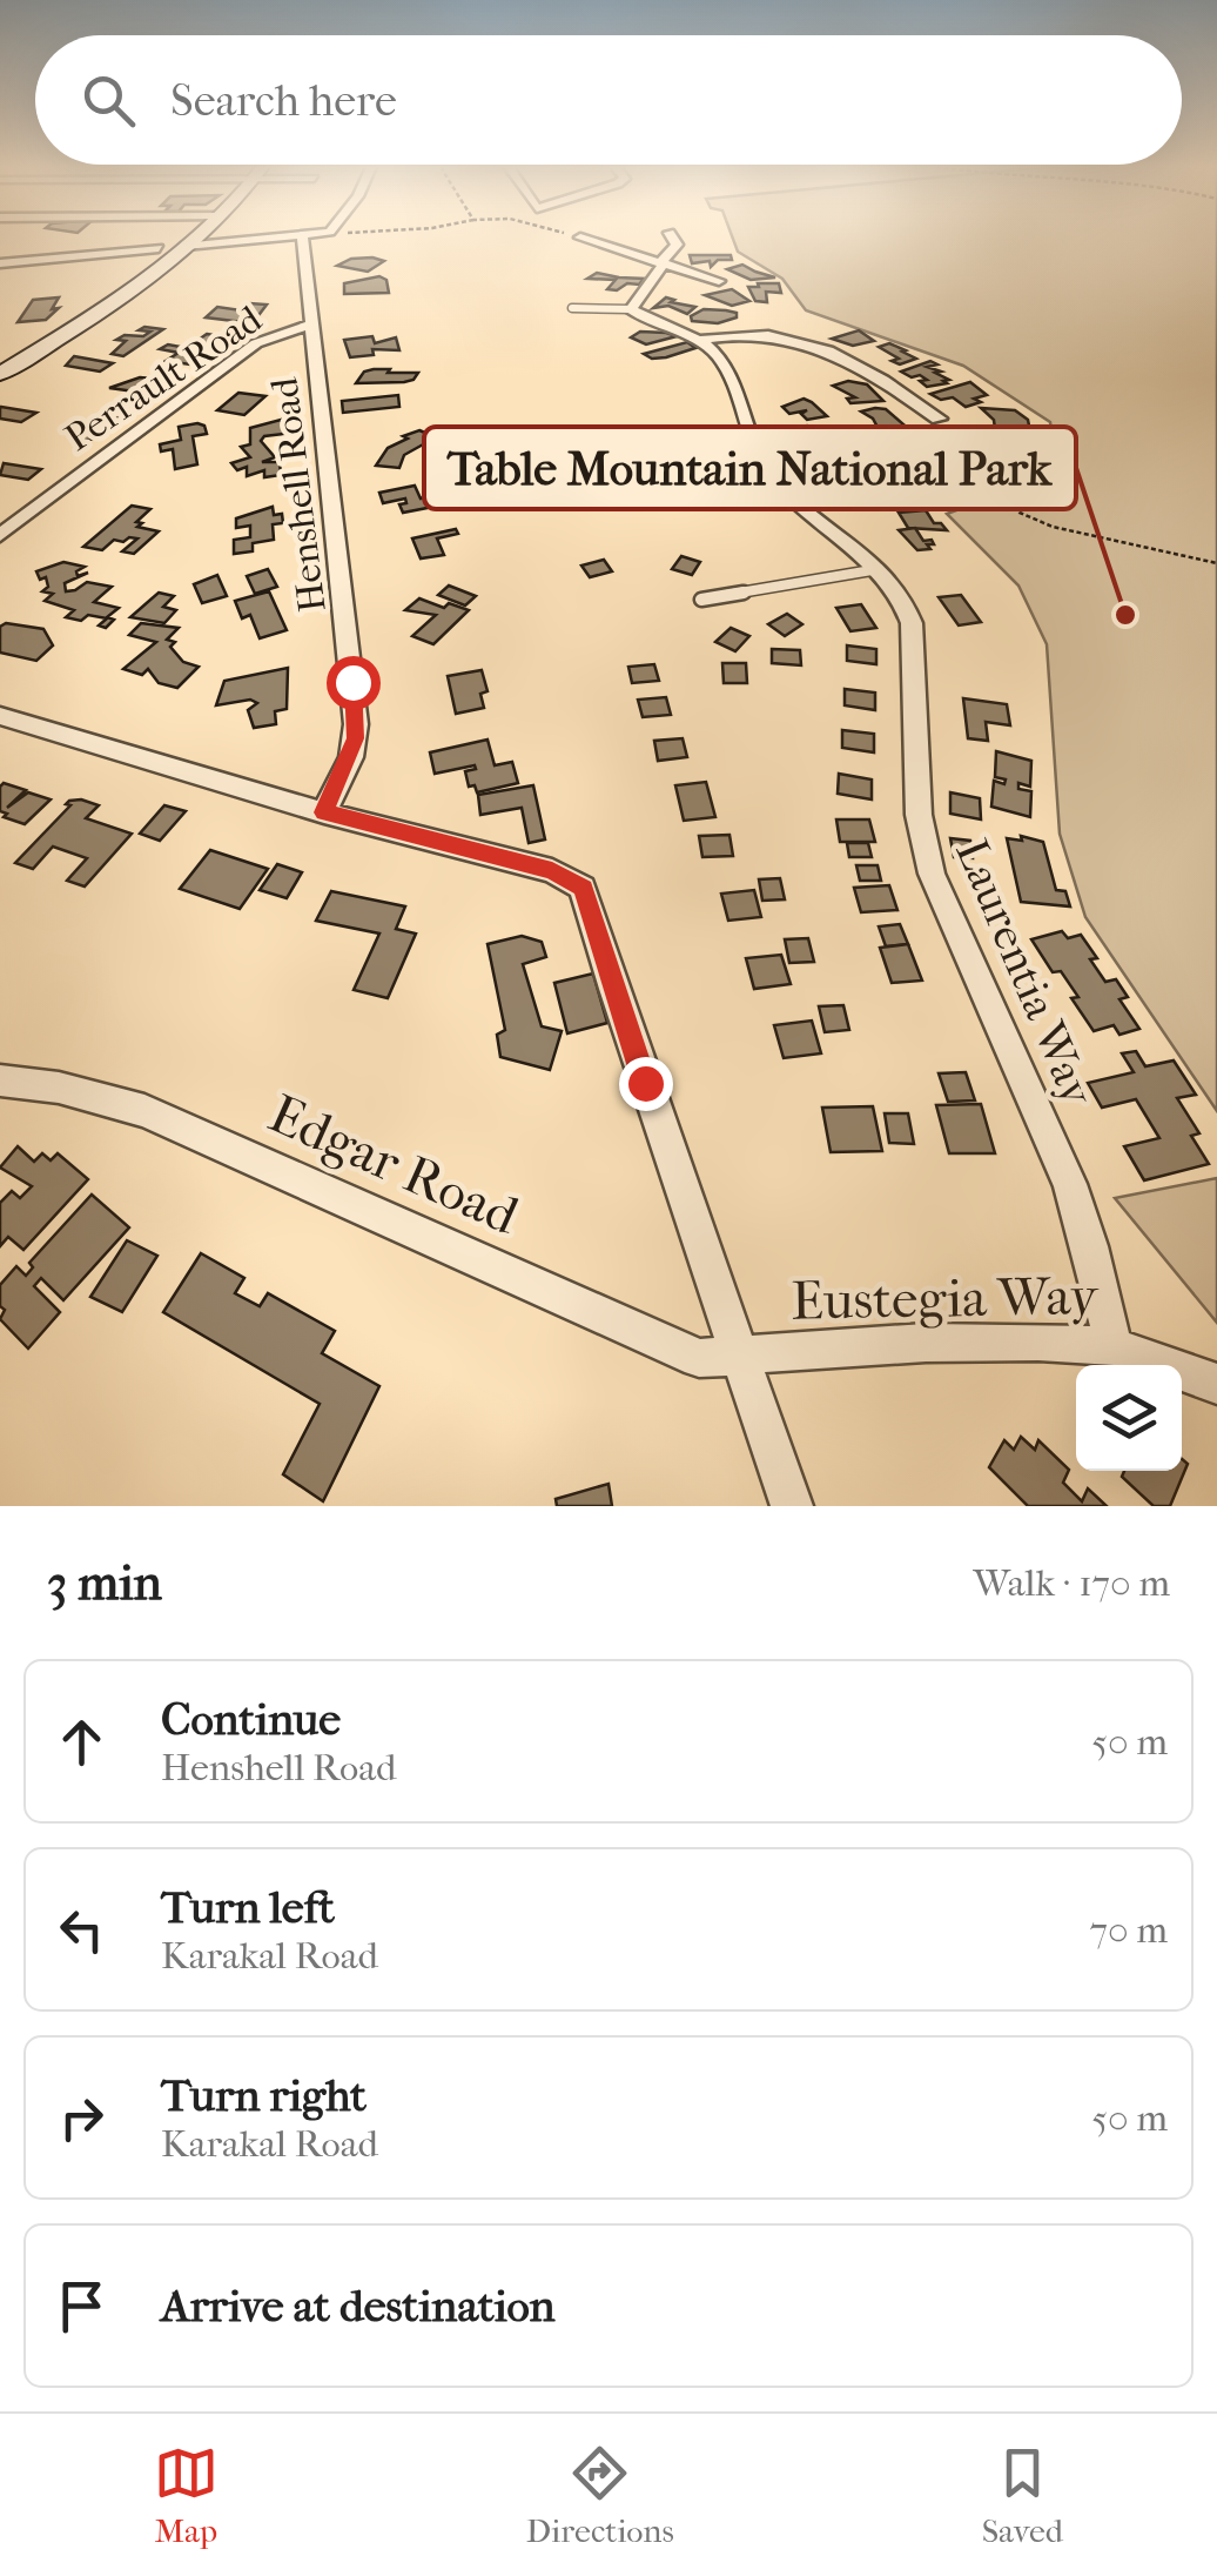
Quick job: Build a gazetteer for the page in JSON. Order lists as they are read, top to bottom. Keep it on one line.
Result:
{"streets":{"street":["Perrault Road","Henshell Road","Laurentia Way","Edgar Road","Eustegia Way"]},"crossings":[["Perrault Road","Henshell Road"],["Laurentia Way","Eustegia Way"],["Edgar Road","Eustegia Way"]],"places":["Table Mountain National Park"],"page":{"search":"Search here","heading":["3 min","Walk · 170 m"],"list":[["Continue","Henshell Road","50 m"],["Turn left","Karakal Road","70 m"],["Turn right","Karakal Road","50 m"],"Arrive at destination"],"nav":["Map","Directions","Saved"]}}
